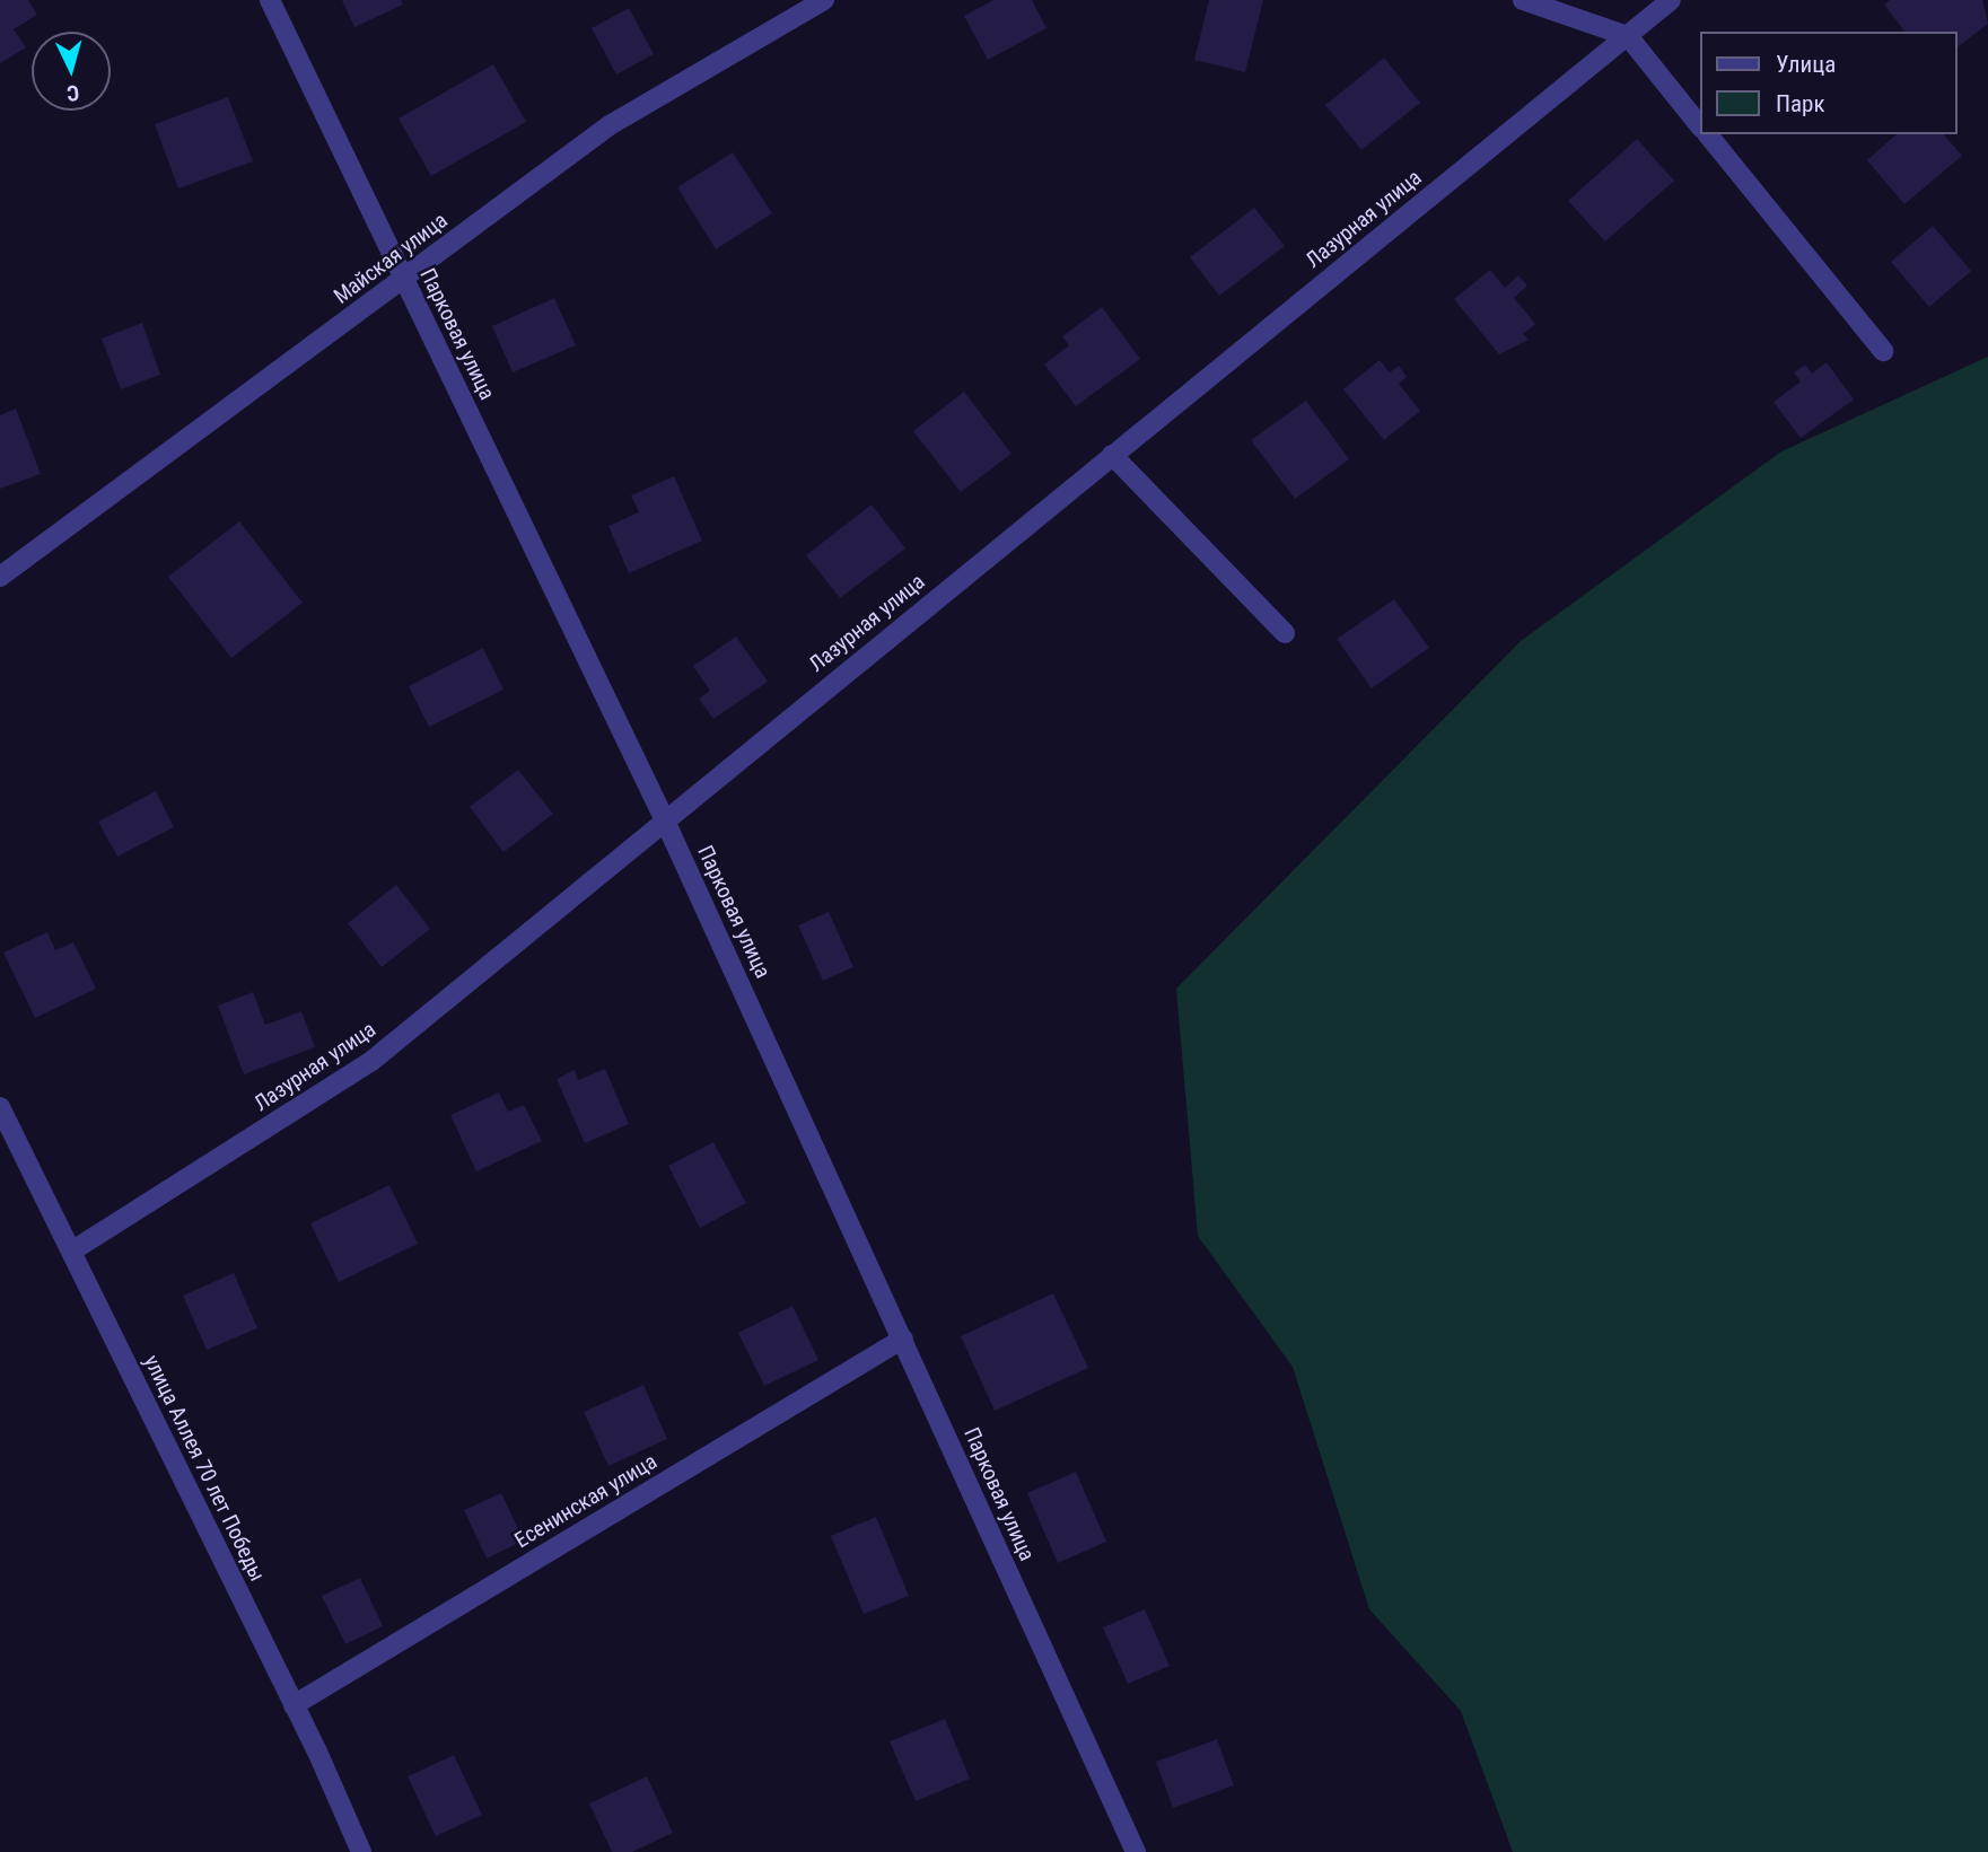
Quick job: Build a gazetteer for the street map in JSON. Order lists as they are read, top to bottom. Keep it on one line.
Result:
{"streets":{"street":["Лазурная улица","Майская улица","Парковая улица","улица Аллея 70 лет Победы","Есенинская улица"]},"crossings":[["Лазурная улица","Парковая улица"],["Лазурная улица","улица Аллея 70 лет Победы"],["Майская улица","Парковая улица"],["Парковая улица","Есенинская улица"],["улица Аллея 70 лет Победы","Есенинская улица"]],"legend":["Улица","Парк"],"north":"bottom"}
